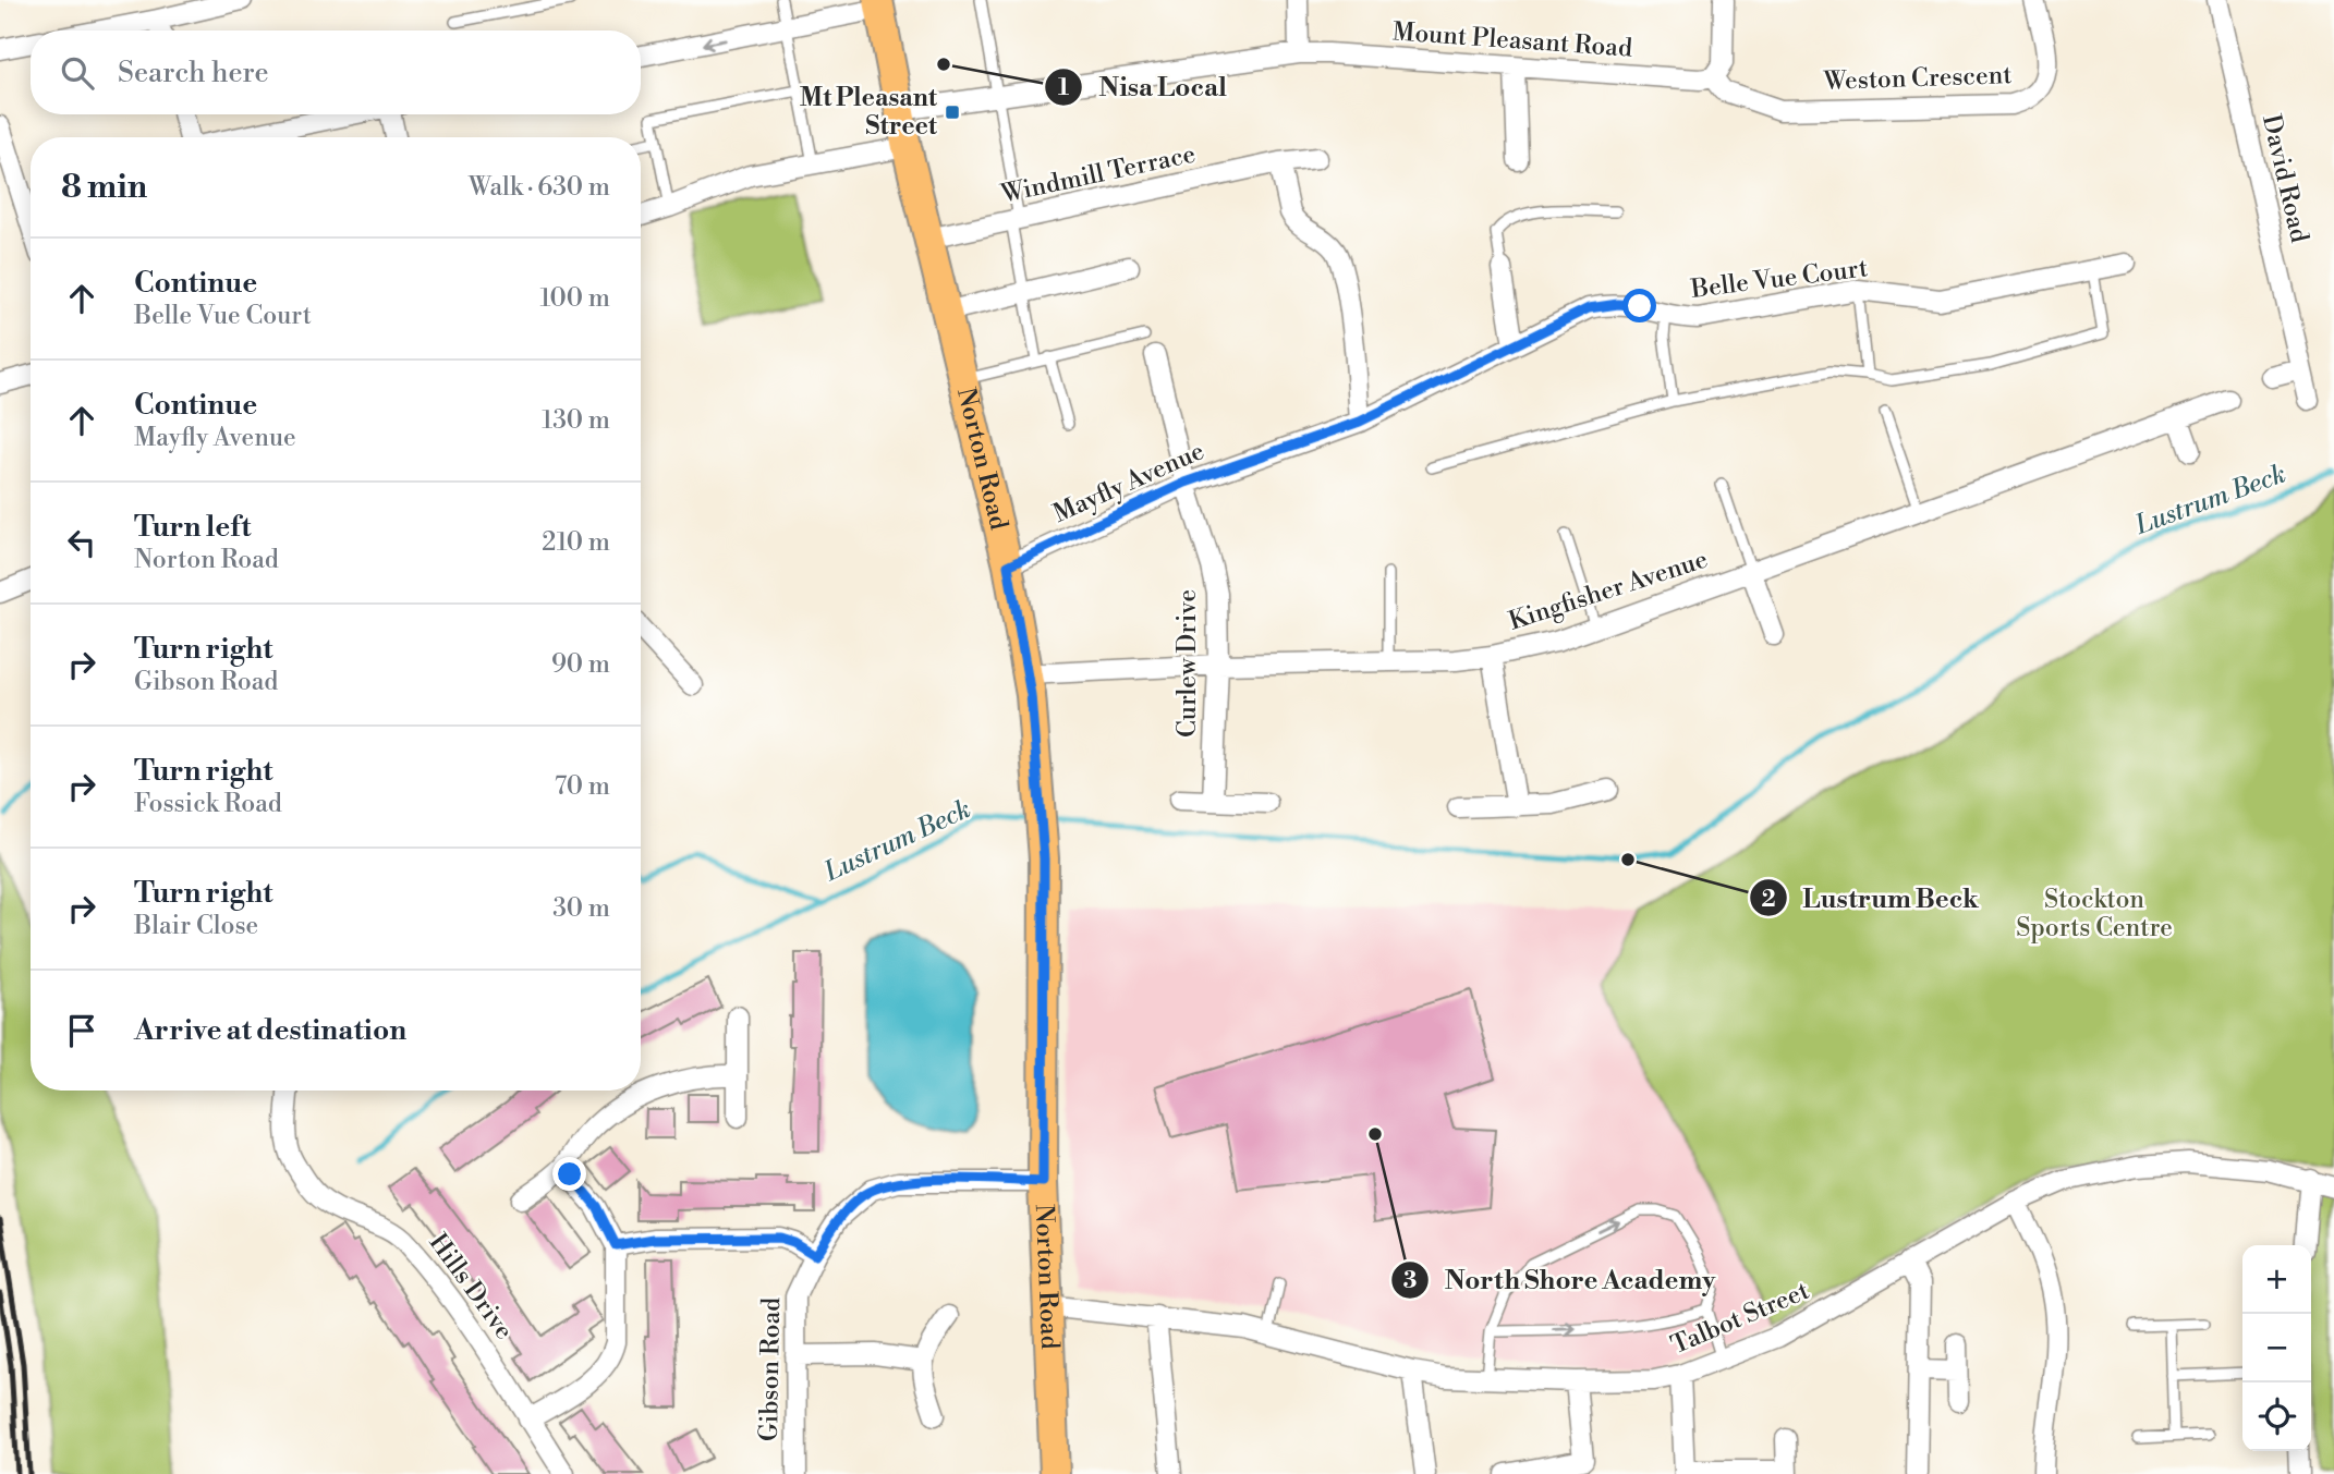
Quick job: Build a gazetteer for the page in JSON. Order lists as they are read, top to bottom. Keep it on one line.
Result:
{"streets":{"main road":["Norton Road"],"street":["Mount Pleasant Road","Weston Crescent","Windmill Terrace","David Road","Belle Vue Court","Mayfly Avenue","Kingfisher Avenue","Curlew Drive","Hills Drive","Talbot Street","Gibson Road"]},"crossings":[["Mount Pleasant Road","Weston Crescent"],["Mount Pleasant Road","Norton Road"],["Windmill Terrace","Norton Road"],["Belle Vue Court","Mayfly Avenue"],["Norton Road","Mayfly Avenue"],["Norton Road","Kingfisher Avenue"],["Norton Road","Talbot Street"],["Norton Road","Gibson Road"],["Mayfly Avenue","Curlew Drive"],["Kingfisher Avenue","Curlew Drive"]],"water":["Lustrum Beck"],"parks":["Stockton Sports Centre"],"places":{"other":["Nisa Local","Lustrum Beck","North Shore Academy"],"transit":["Mt Pleasant Street"]},"page":{"search":"Search here","heading":["8 min","Walk · 630 m"],"list":[["Continue","Belle Vue Court","100 m"],["Continue","Mayfly Avenue","130 m"],["Turn left","Norton Road","210 m"],["Turn right","Gibson Road","90 m"],["Turn right","Fossick Road","70 m"],["Turn right","Blair Close","30 m"],"Arrive at destination"],"map_buttons":["+","−"]}}
